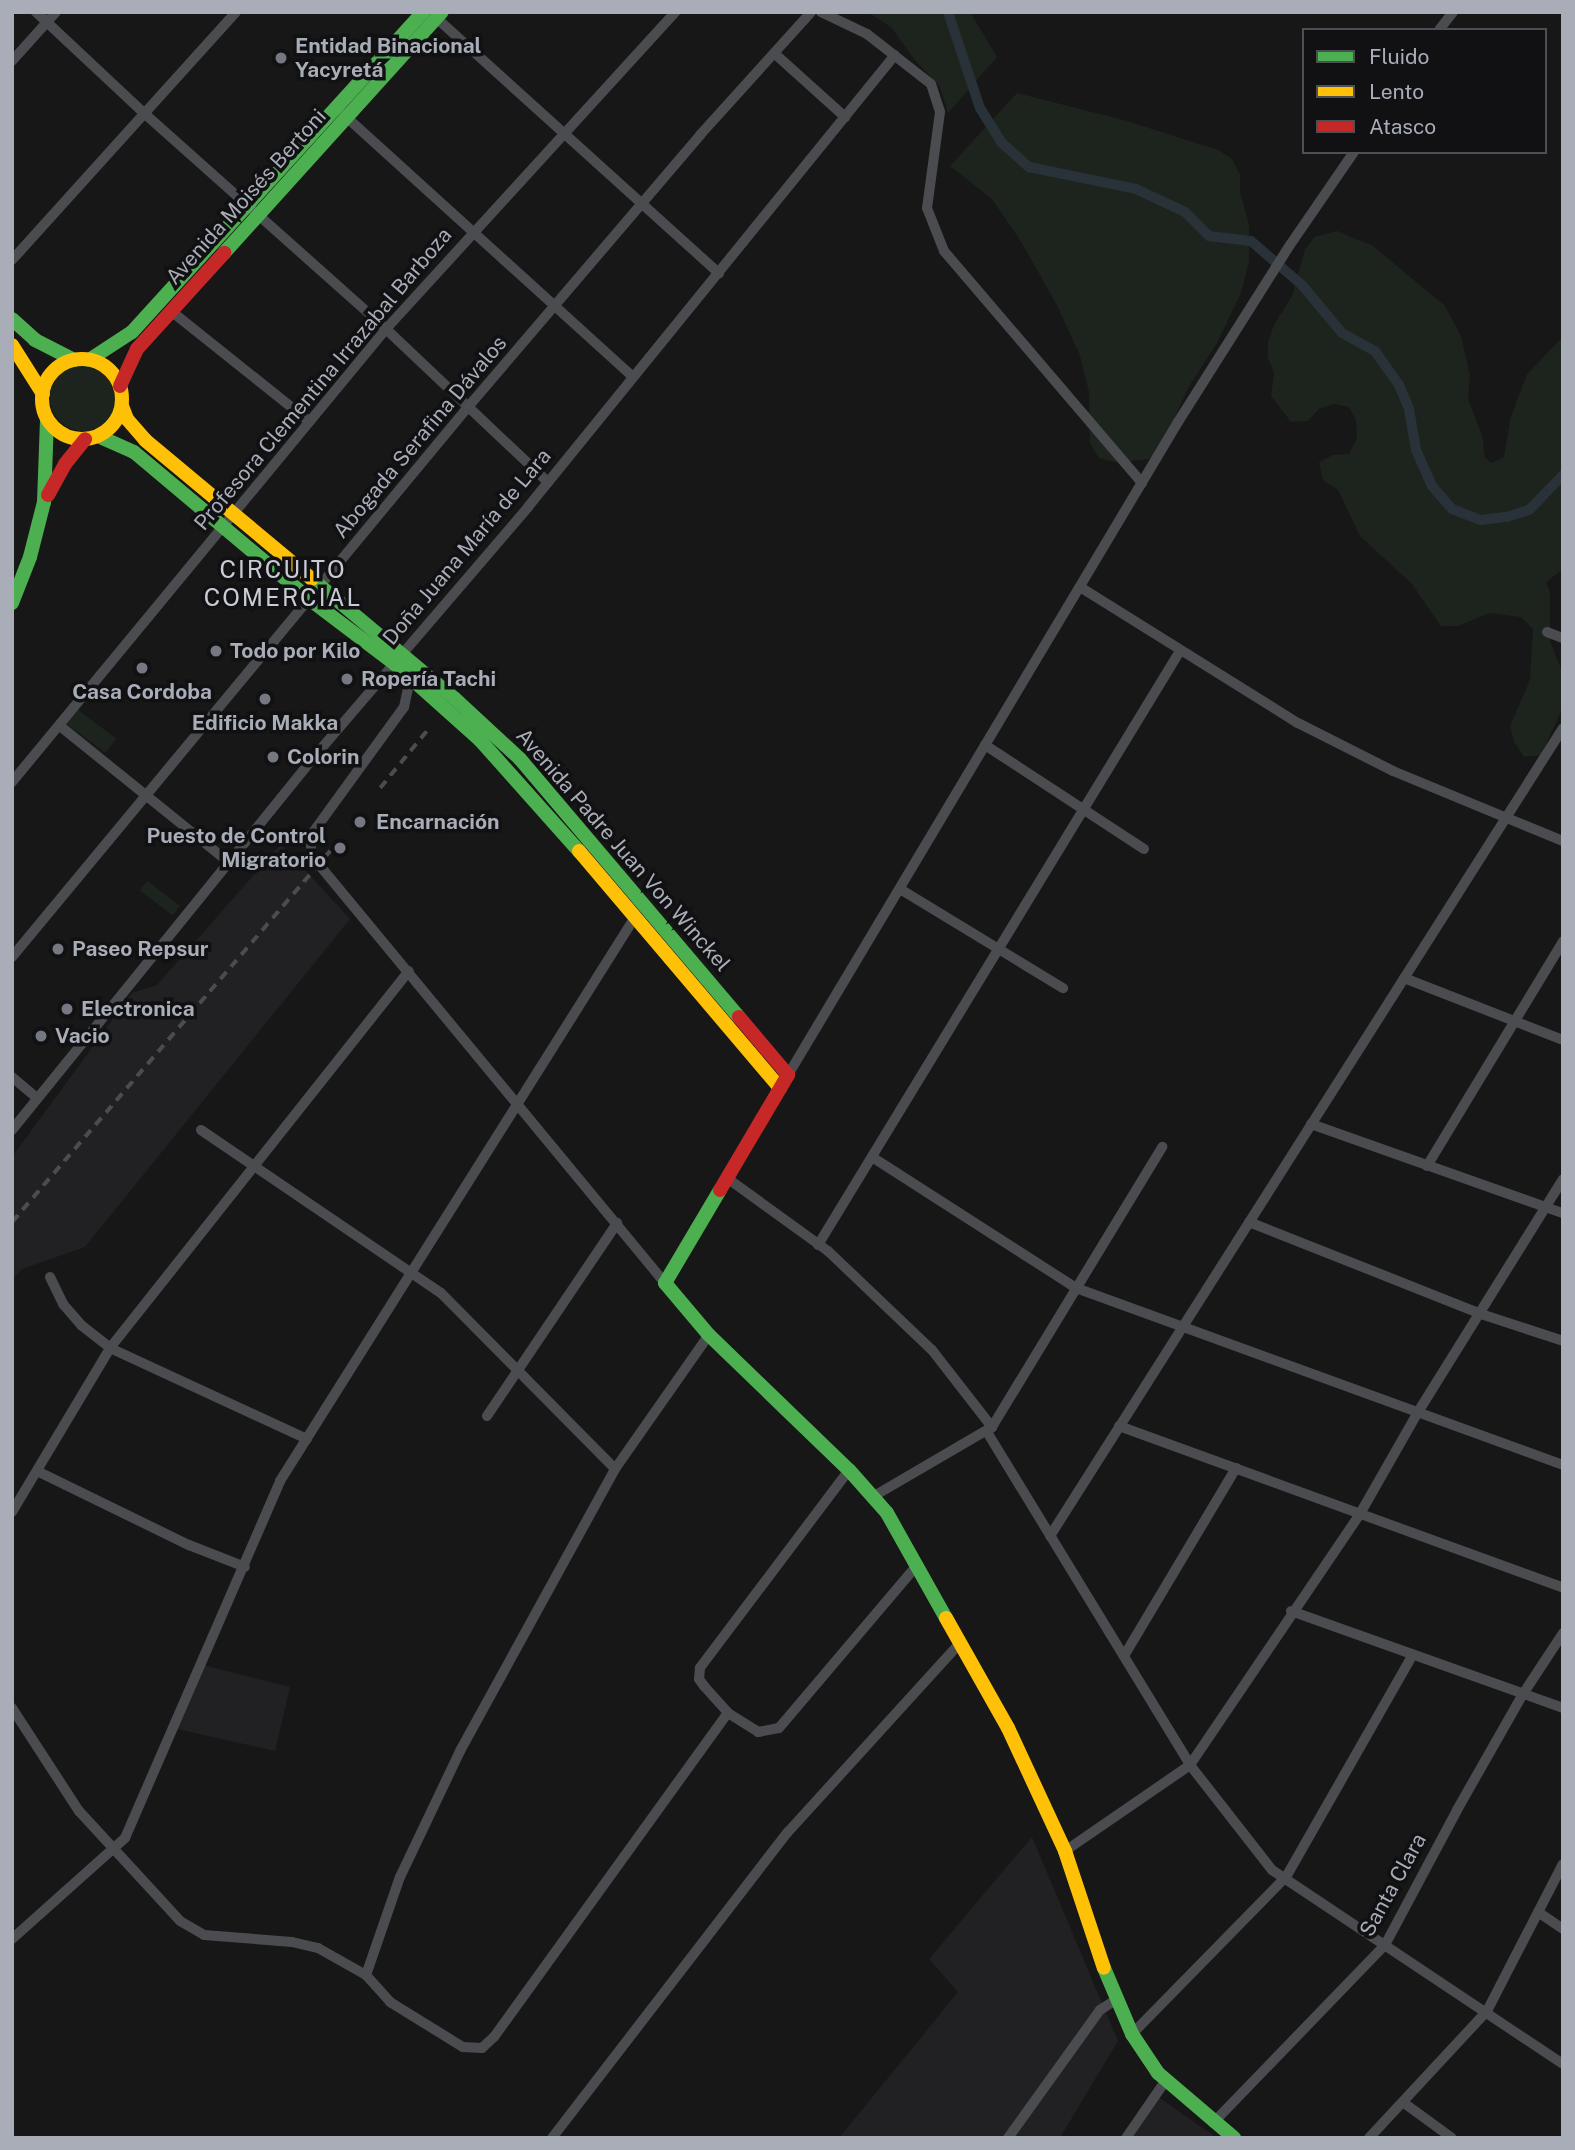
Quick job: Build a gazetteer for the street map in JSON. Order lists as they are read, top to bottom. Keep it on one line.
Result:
{"streets":{"main road":["Avenida Moisés Bertoni","Avenida Padre Juan Von Winckel"],"street":["Profesora Clementina Irrazabal Barboza","Abogada Serafina Dávalos","Doña Juana María de Lara","Santa Clara"]},"crossings":[["Avenida Moisés Bertoni","Avenida Padre Juan Von Winckel"],["Profesora Clementina Irrazabal Barboza","Avenida Padre Juan Von Winckel"],["Abogada Serafina Dávalos","Avenida Padre Juan Von Winckel"],["Doña Juana María de Lara","Avenida Padre Juan Von Winckel"]],"districts":["CIRCUITO COMERCIAL"],"places":["Entidad Binacional Yacyretá","Todo por Kilo","Casa Cordoba","Ropería Tachi","Edificio Makka","Colorin","Encarnación","Puesto de Control Migratorio","Paseo Repsur","Electronica","Vacio"],"legend":["Fluido","Lento","Atasco"]}
